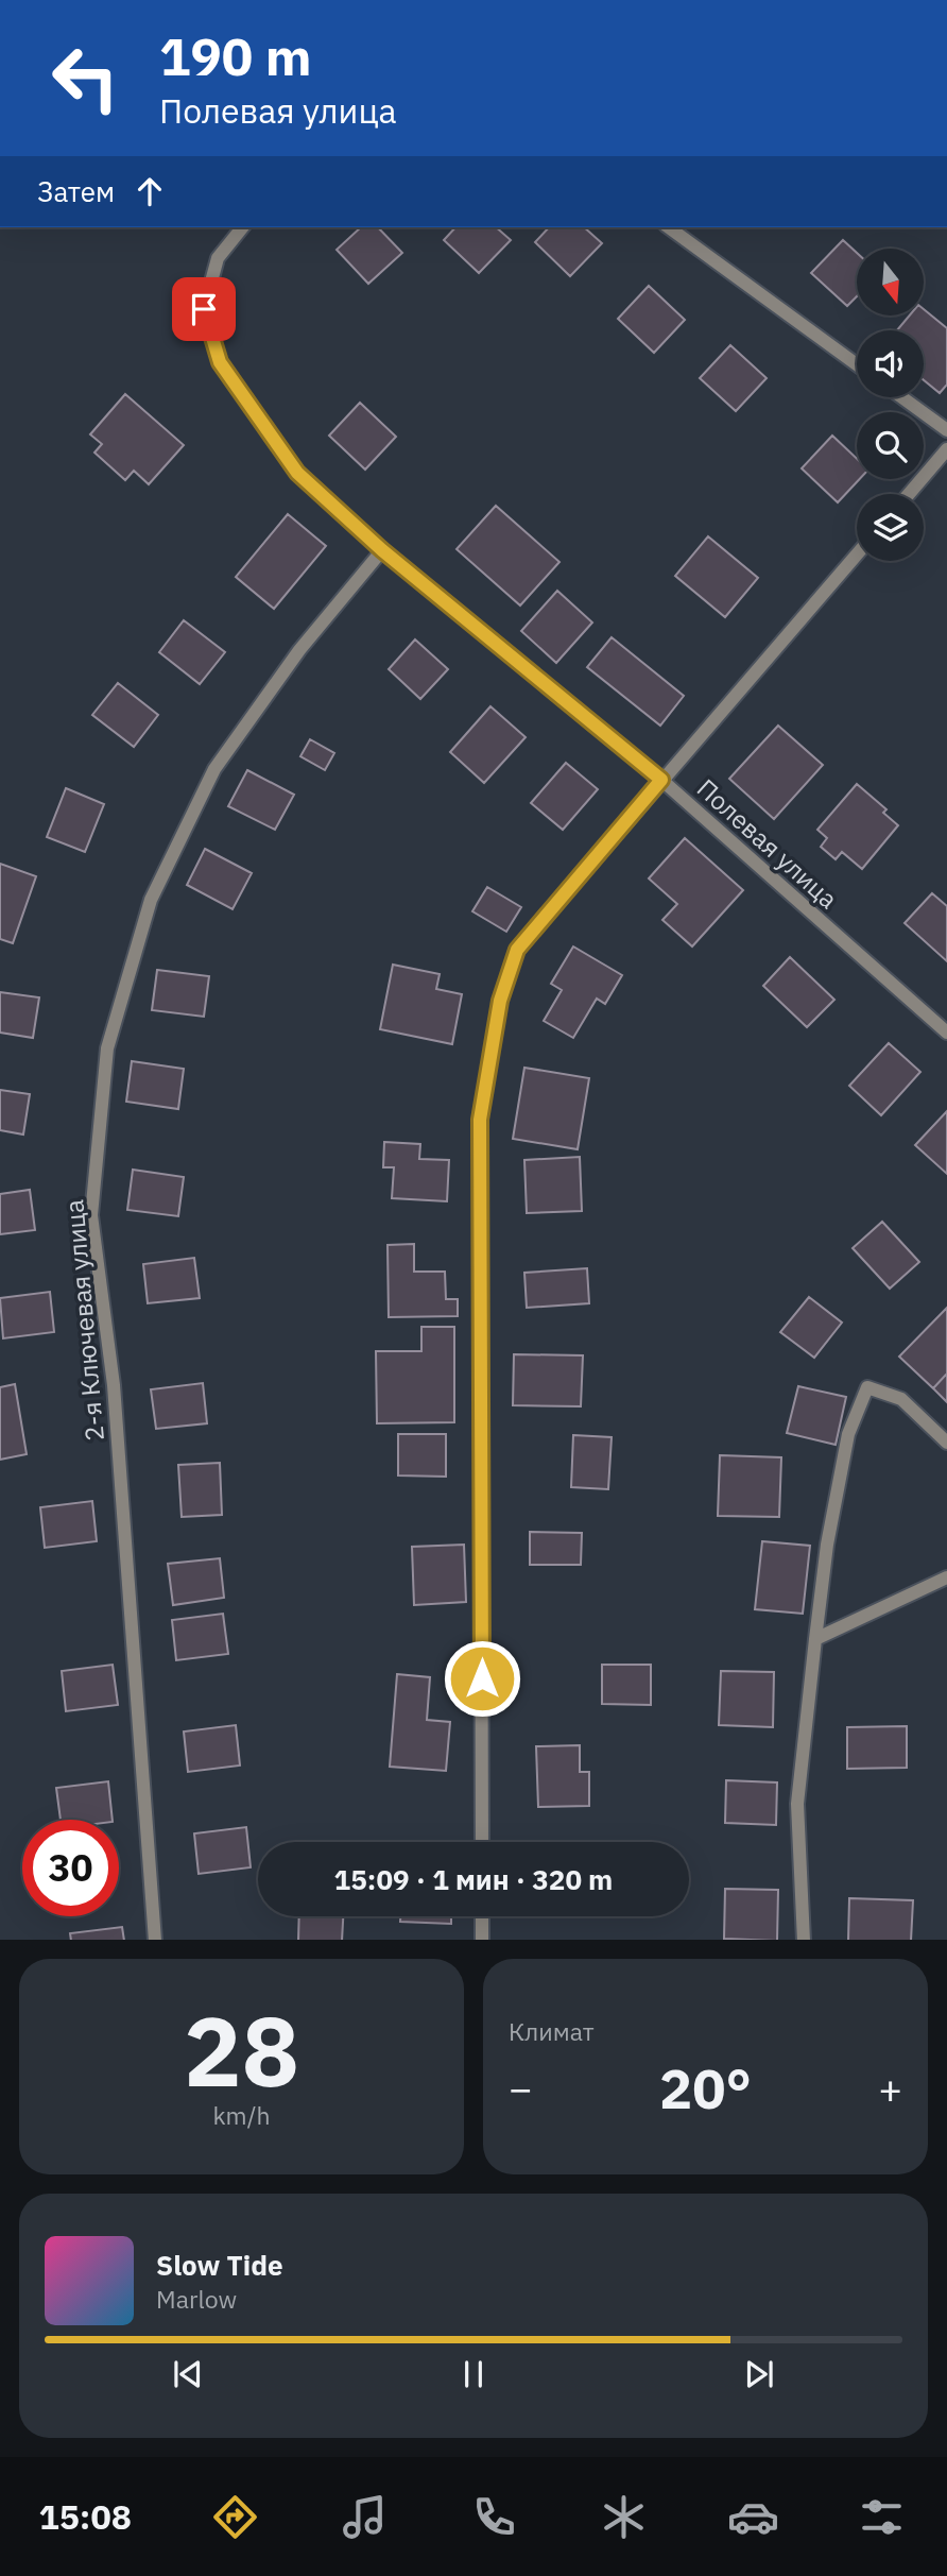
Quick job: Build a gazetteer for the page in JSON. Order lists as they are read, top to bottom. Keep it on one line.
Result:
{"streets":{"street":["Полевая улица","2-я Ключевая улица"]},"crossings":[["Полевая улица","2-я Ключевая улица"]],"north":"bottom","page":{"turn":["190 m","Полевая улица"],"then":"Затем","limit":"30","trip":"15:09 · 1 мин · 320 m","tile":[["28","km/h"],"Климат"],"heat":["−","20°","+"],"song":["Slow Tide","Marlow"],"tabs":"15:08"}}
